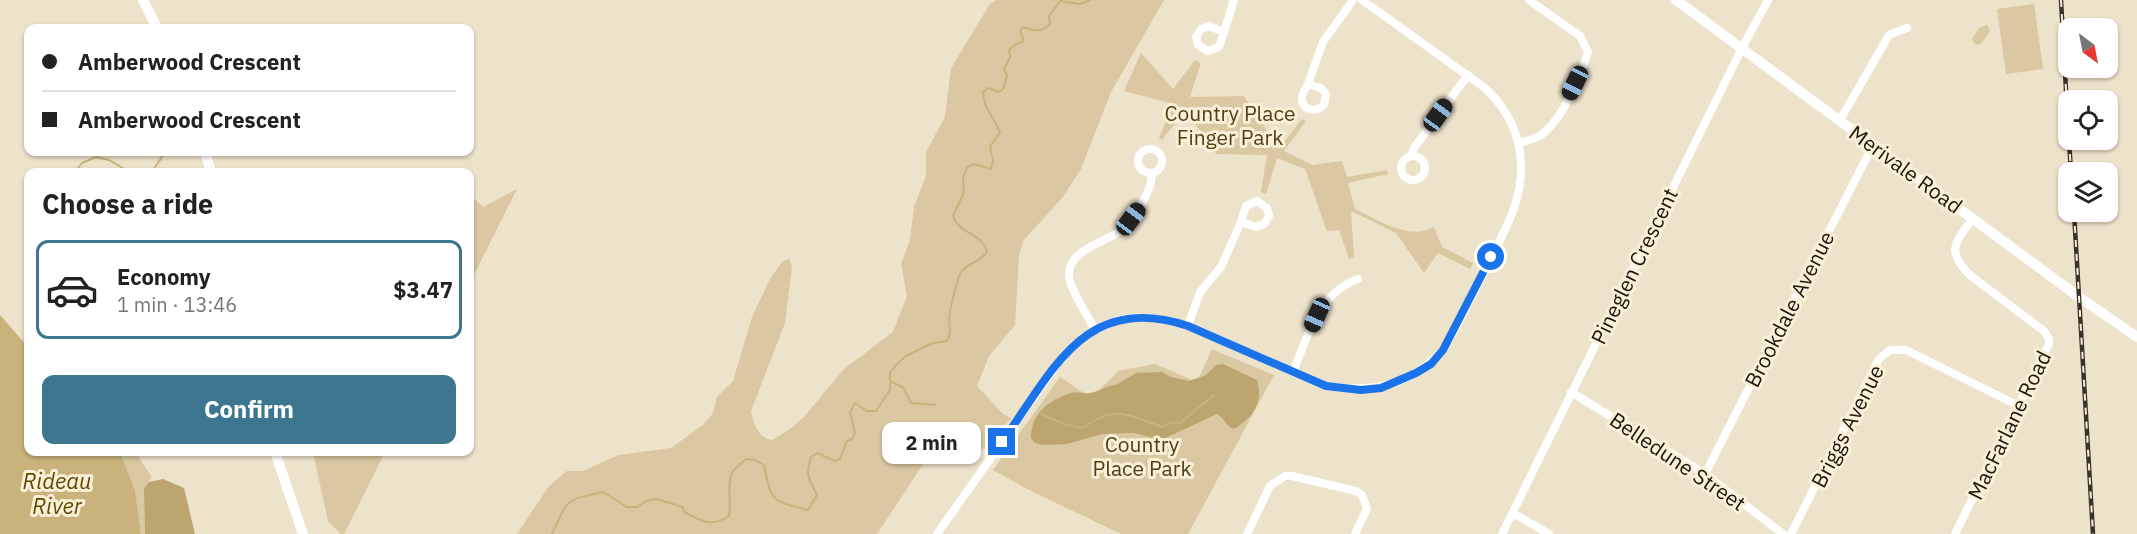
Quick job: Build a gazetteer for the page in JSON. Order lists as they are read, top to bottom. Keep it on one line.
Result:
{"streets":{"main road":["Merivale Road"],"street":["Pineglen Crescent","Brookdale Avenue","MacFarlane Road","Briggs Avenue","Belledune Street"]},"crossings":[["Merivale Road","Pineglen Crescent"],["Merivale Road","Brookdale Avenue"],["Merivale Road","MacFarlane Road"],["Pineglen Crescent","Belledune Street"],["Brookdale Avenue","Belledune Street"],["MacFarlane Road","Briggs Avenue"]],"water":["Rideau River"],"parks":["Country Place Finger Park","Country Place Park"],"north":"bottom right","page":{"banner":["Amberwood Crescent","Amberwood Crescent"],"heading":"Choose a ride","list":[{"name":"Economy","note":"1 min · 13:46","value":"$3.47"}],"buttons":"Confirm","bubble":"2 min"}}
